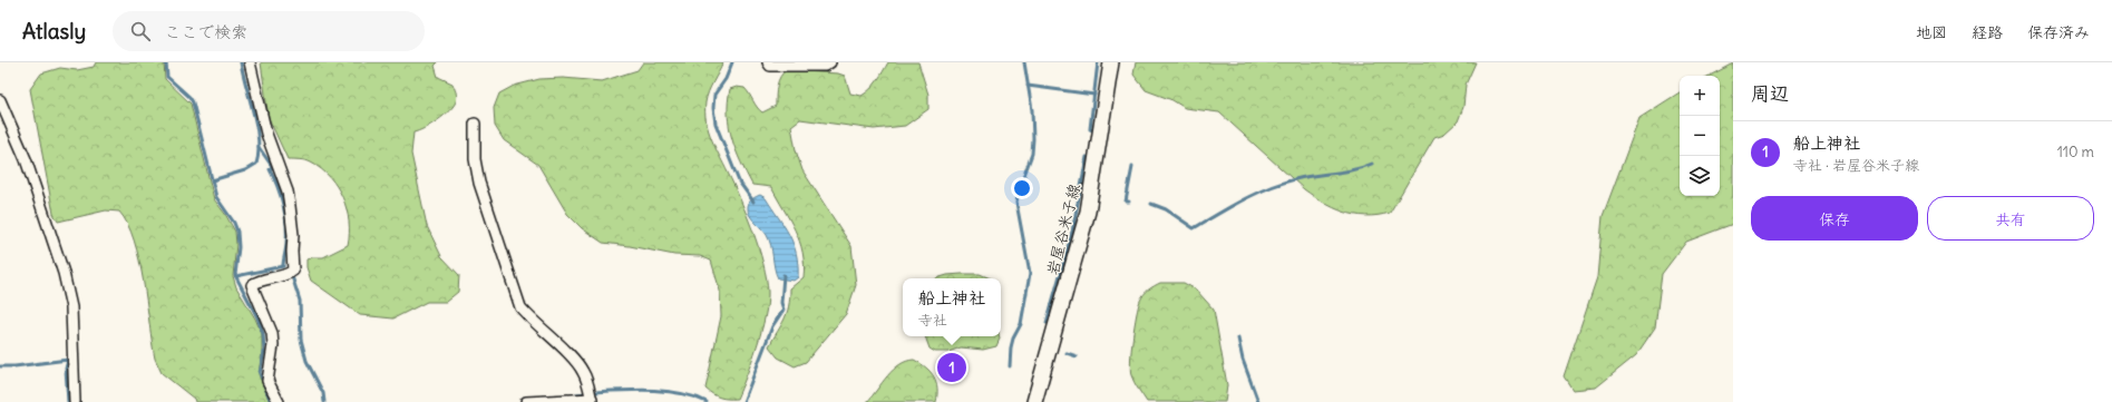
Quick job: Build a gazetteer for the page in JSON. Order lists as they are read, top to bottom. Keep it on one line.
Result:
{"streets":{"main road":["岩屋谷米子線"]},"page":{"header":"Atlasly","search":"ここで検索","nav":["地図","経路","保存済み"],"heading":"周辺","map_buttons":["+","−"],"list":[{"mark":"1","name":"船上神社","note":"寺社 · 岩屋谷米子線","value":"110 m"}],"buttons":["保存","共有"],"popup":["船上神社","寺社"],"pins":"1"}}
